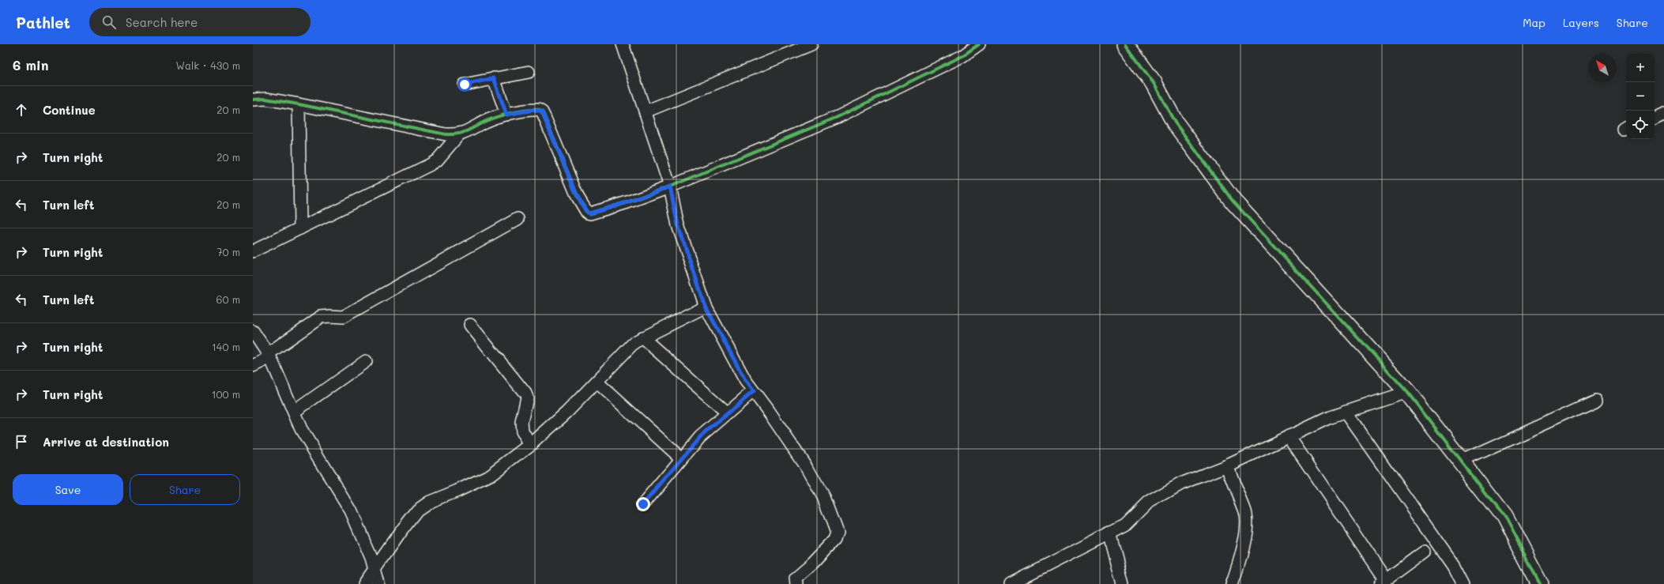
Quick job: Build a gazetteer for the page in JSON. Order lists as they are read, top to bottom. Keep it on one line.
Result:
{"north":"top left","page":{"header":"Pathlet","search":"Search here","nav":["Map","Layers","Share"],"heading":["6 min","Walk · 430 m"],"map_buttons":["+","−"],"list":[["Continue","20 m"],["Turn right","20 m"],["Turn left","20 m"],["Turn right","70 m"],["Turn left","60 m"],["Turn right","140 m"],["Turn right","100 m"],"Arrive at destination"],"buttons":["Save","Share"]}}
